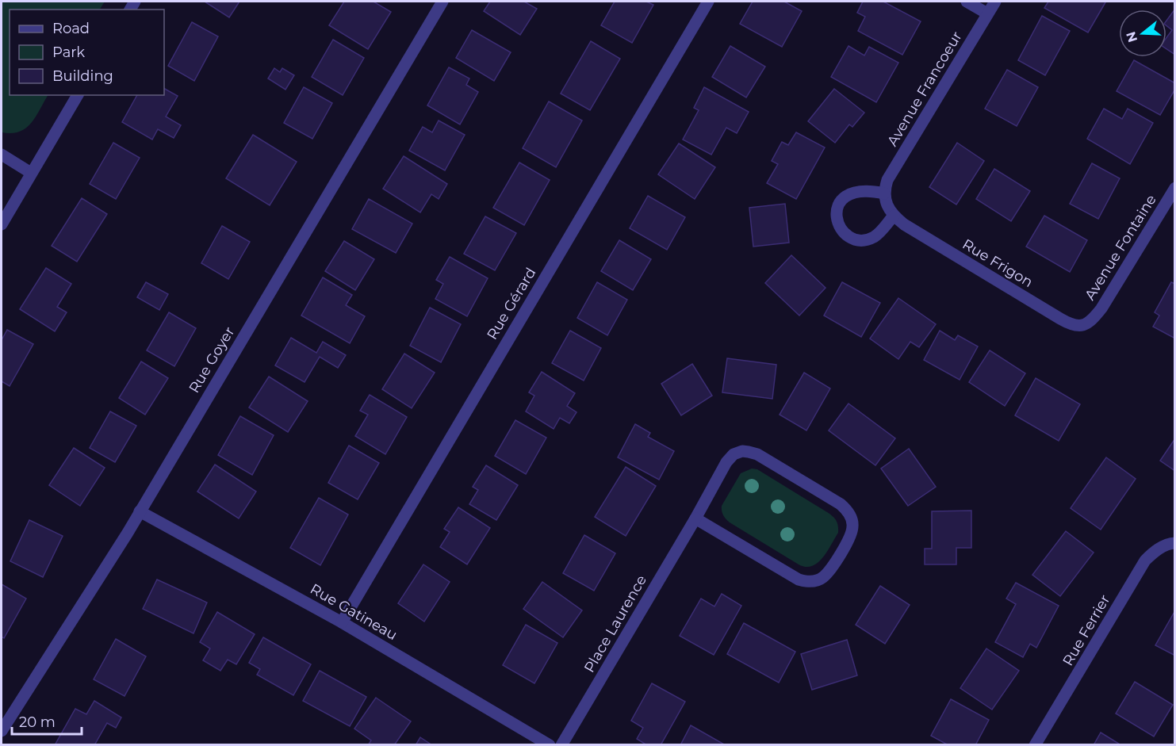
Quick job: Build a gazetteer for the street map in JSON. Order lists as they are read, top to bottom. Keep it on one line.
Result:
{"streets":{"street":["Avenue Francoeur","Avenue Fontaine","Rue Frigon","Rue Gérard","Rue Goyer","Rue Gatineau","Place Laurence","Rue Ferrier"]},"crossings":[["Avenue Francoeur","Rue Frigon"],["Avenue Fontaine","Rue Frigon"],["Rue Gérard","Rue Gatineau"],["Rue Goyer","Rue Gatineau"]],"legend":["Road","Park","Building"],"scale_bar":"20 m","north":"left"}
